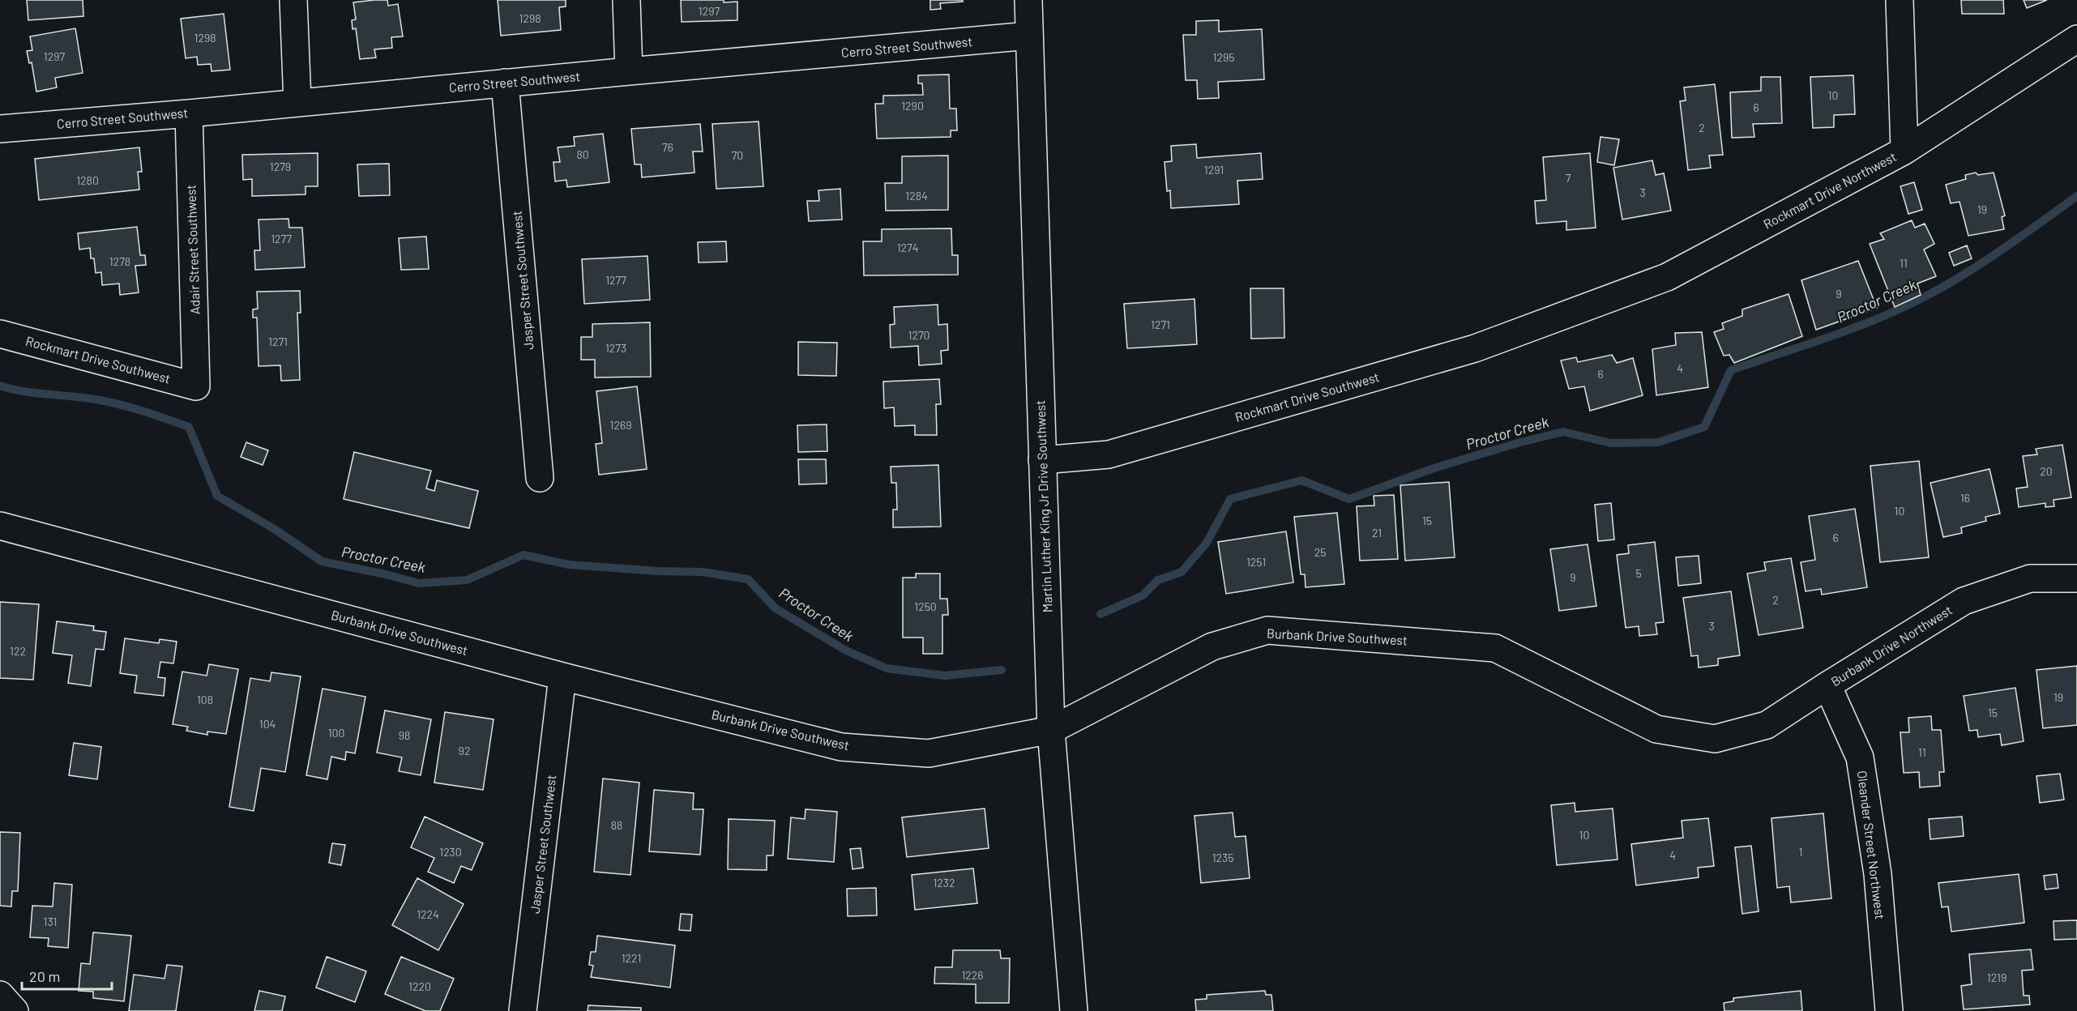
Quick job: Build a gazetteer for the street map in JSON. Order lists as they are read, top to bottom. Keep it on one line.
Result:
{"streets":{"street":["Cerro Street Southwest","Rockmart Drive Northwest","Adair Street Southwest","Jasper Street Southwest","Rockmart Drive Southwest","Martin Luther King Jr Drive Southwest","Burbank Drive Southwest","Burbank Drive Northwest","Oleander Street Northwest"]},"crossings":[["Cerro Street Southwest","Adair Street Southwest"],["Cerro Street Southwest","Jasper Street Southwest"],["Cerro Street Southwest","Martin Luther King Jr Drive Southwest"],["Rockmart Drive Northwest","Rockmart Drive Southwest"],["Adair Street Southwest","Rockmart Drive Southwest"],["Jasper Street Southwest","Burbank Drive Southwest"],["Rockmart Drive Southwest","Martin Luther King Jr Drive Southwest"],["Martin Luther King Jr Drive Southwest","Burbank Drive Southwest"],["Burbank Drive Southwest","Burbank Drive Northwest"],["Burbank Drive Northwest","Oleander Street Northwest"]],"water":["Proctor Creek"],"house_numbers":["1297","1298","1298","1297","1295","10","1290","6","2","76","80","70","1279","1291","7","1280","3","1284","19","1277","1274","1278","11","1277","9","1271","1270","1271","1273","4","6","1269","20","16","10","15","21","6","25","1251","5","9","2","1250","3","122","19","108","15","104","100","98","92","11","88","10","1230","1","4","1235","1232","1224","131","1221","1226","1219","1220"],"scale_bar":"20 m"}
